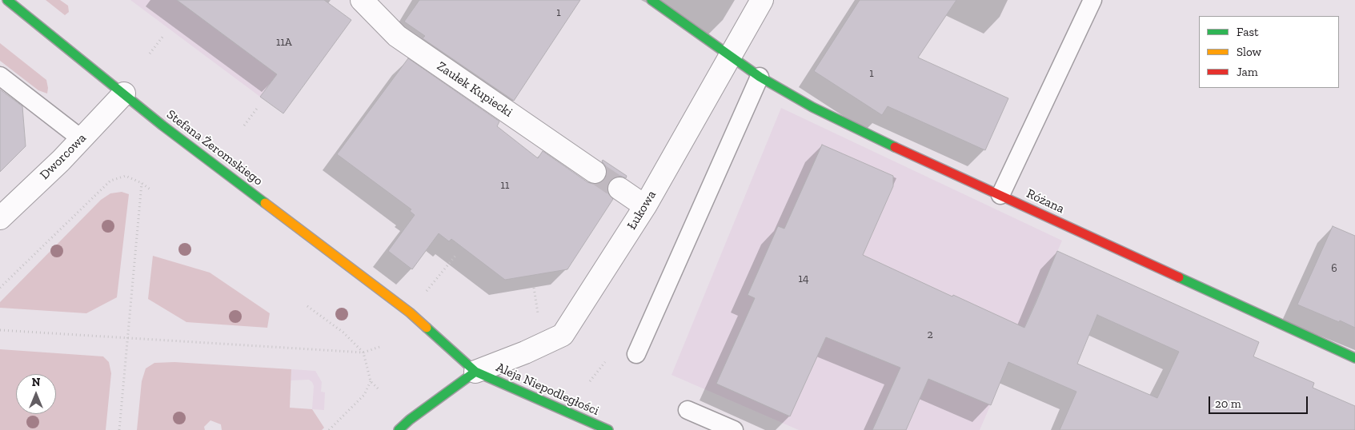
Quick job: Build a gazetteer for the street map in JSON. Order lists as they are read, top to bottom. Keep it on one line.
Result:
{"streets":{"street":["Zaułek Kupiecki","Stefana Żeromskiego","Dworcowa","Różana","Łukowa","Aleja Niepodległości"]},"crossings":[["Stefana Żeromskiego","Dworcowa"],["Stefana Żeromskiego","Łukowa"],["Stefana Żeromskiego","Aleja Niepodległości"],["Różana","Łukowa"],["Łukowa","Aleja Niepodległości"]],"house_numbers":["1","11A","1","11","6","14","2"],"legend":["Fast","Slow","Jam"],"scale_bar":"20 m","north":"top"}
